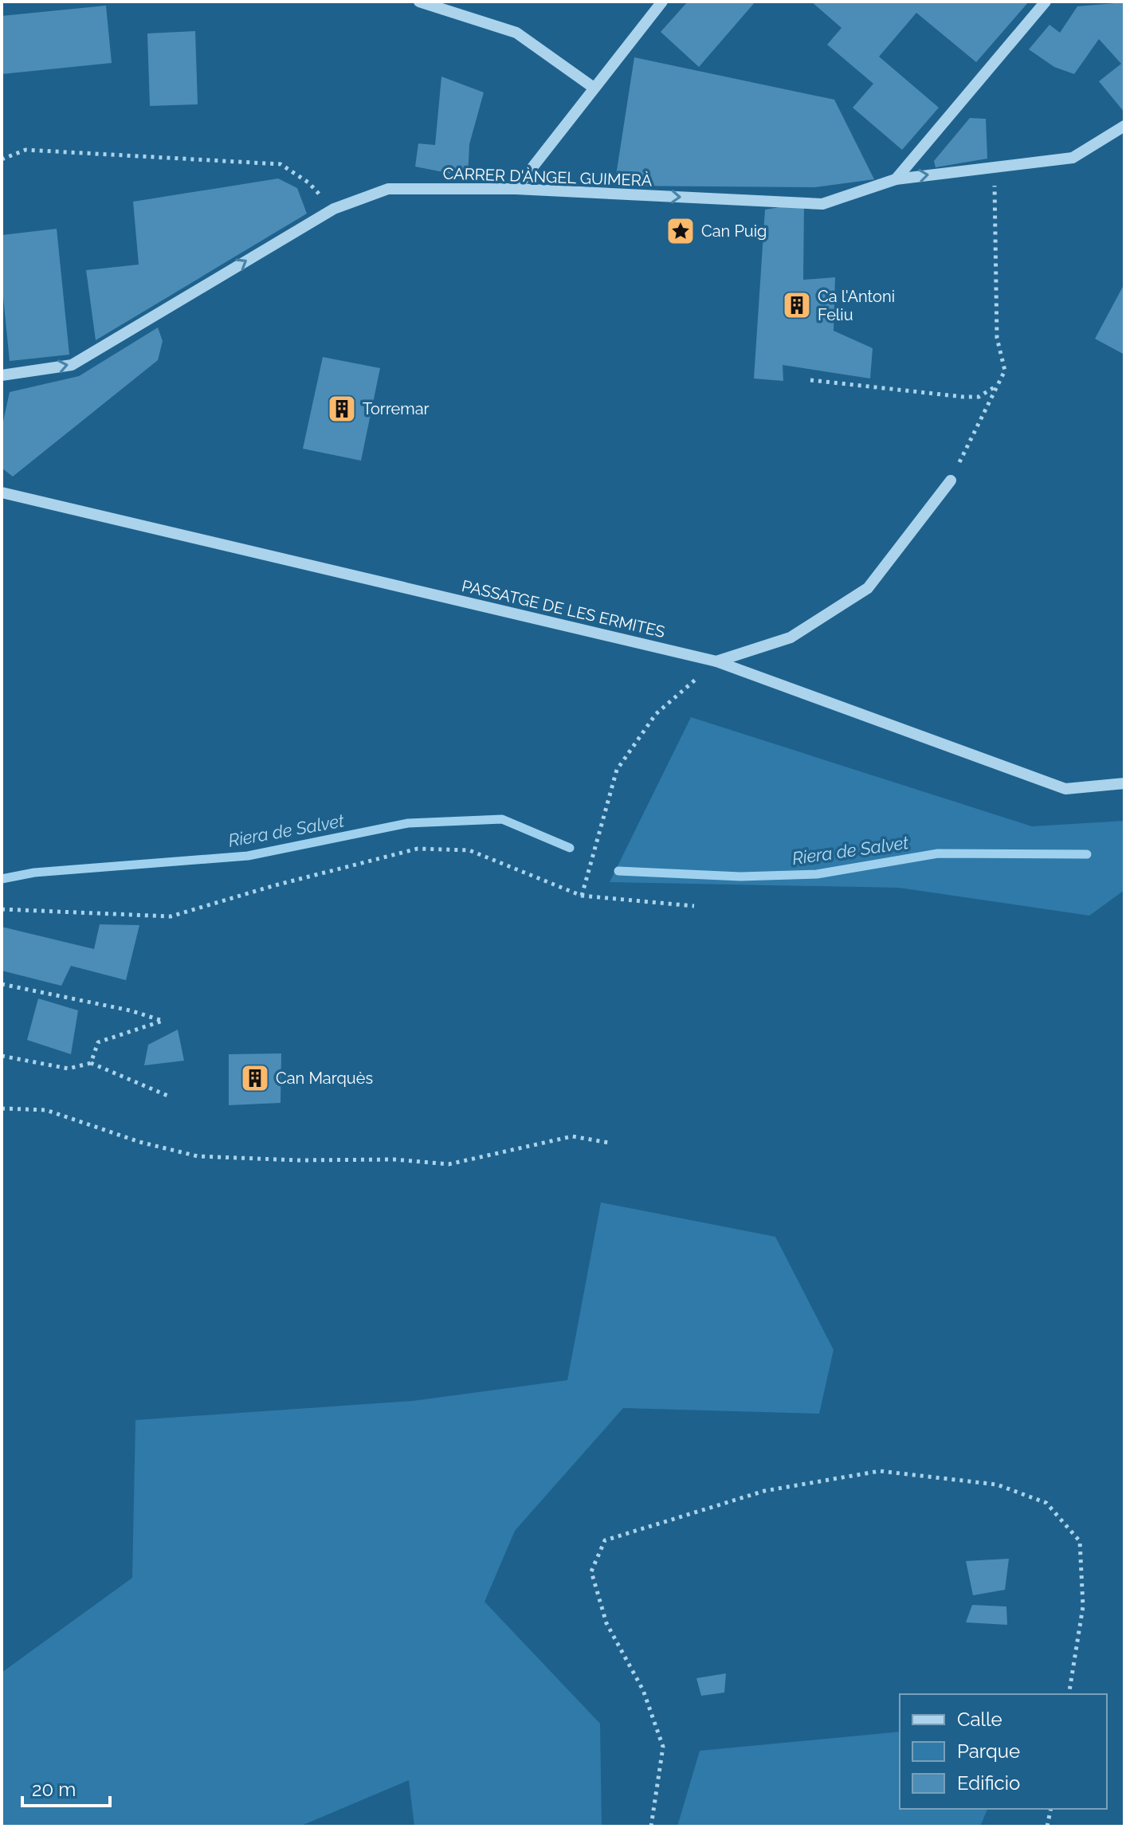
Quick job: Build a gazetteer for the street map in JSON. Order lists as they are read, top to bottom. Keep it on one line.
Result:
{"streets":{"street":["CARRER D'ÀNGEL GUIMERÀ","PASSATGE DE LES ERMITES"]},"one_way":["CARRER D'ÀNGEL GUIMERÀ"],"water":["Riera de Salvet"],"places":{"place":["Can Puig"],"building":["Ca l'Antoni Feliu","Torremar","Can Marquès"]},"legend":["Calle","Parque","Edificio"],"scale_bar":"20 m"}
